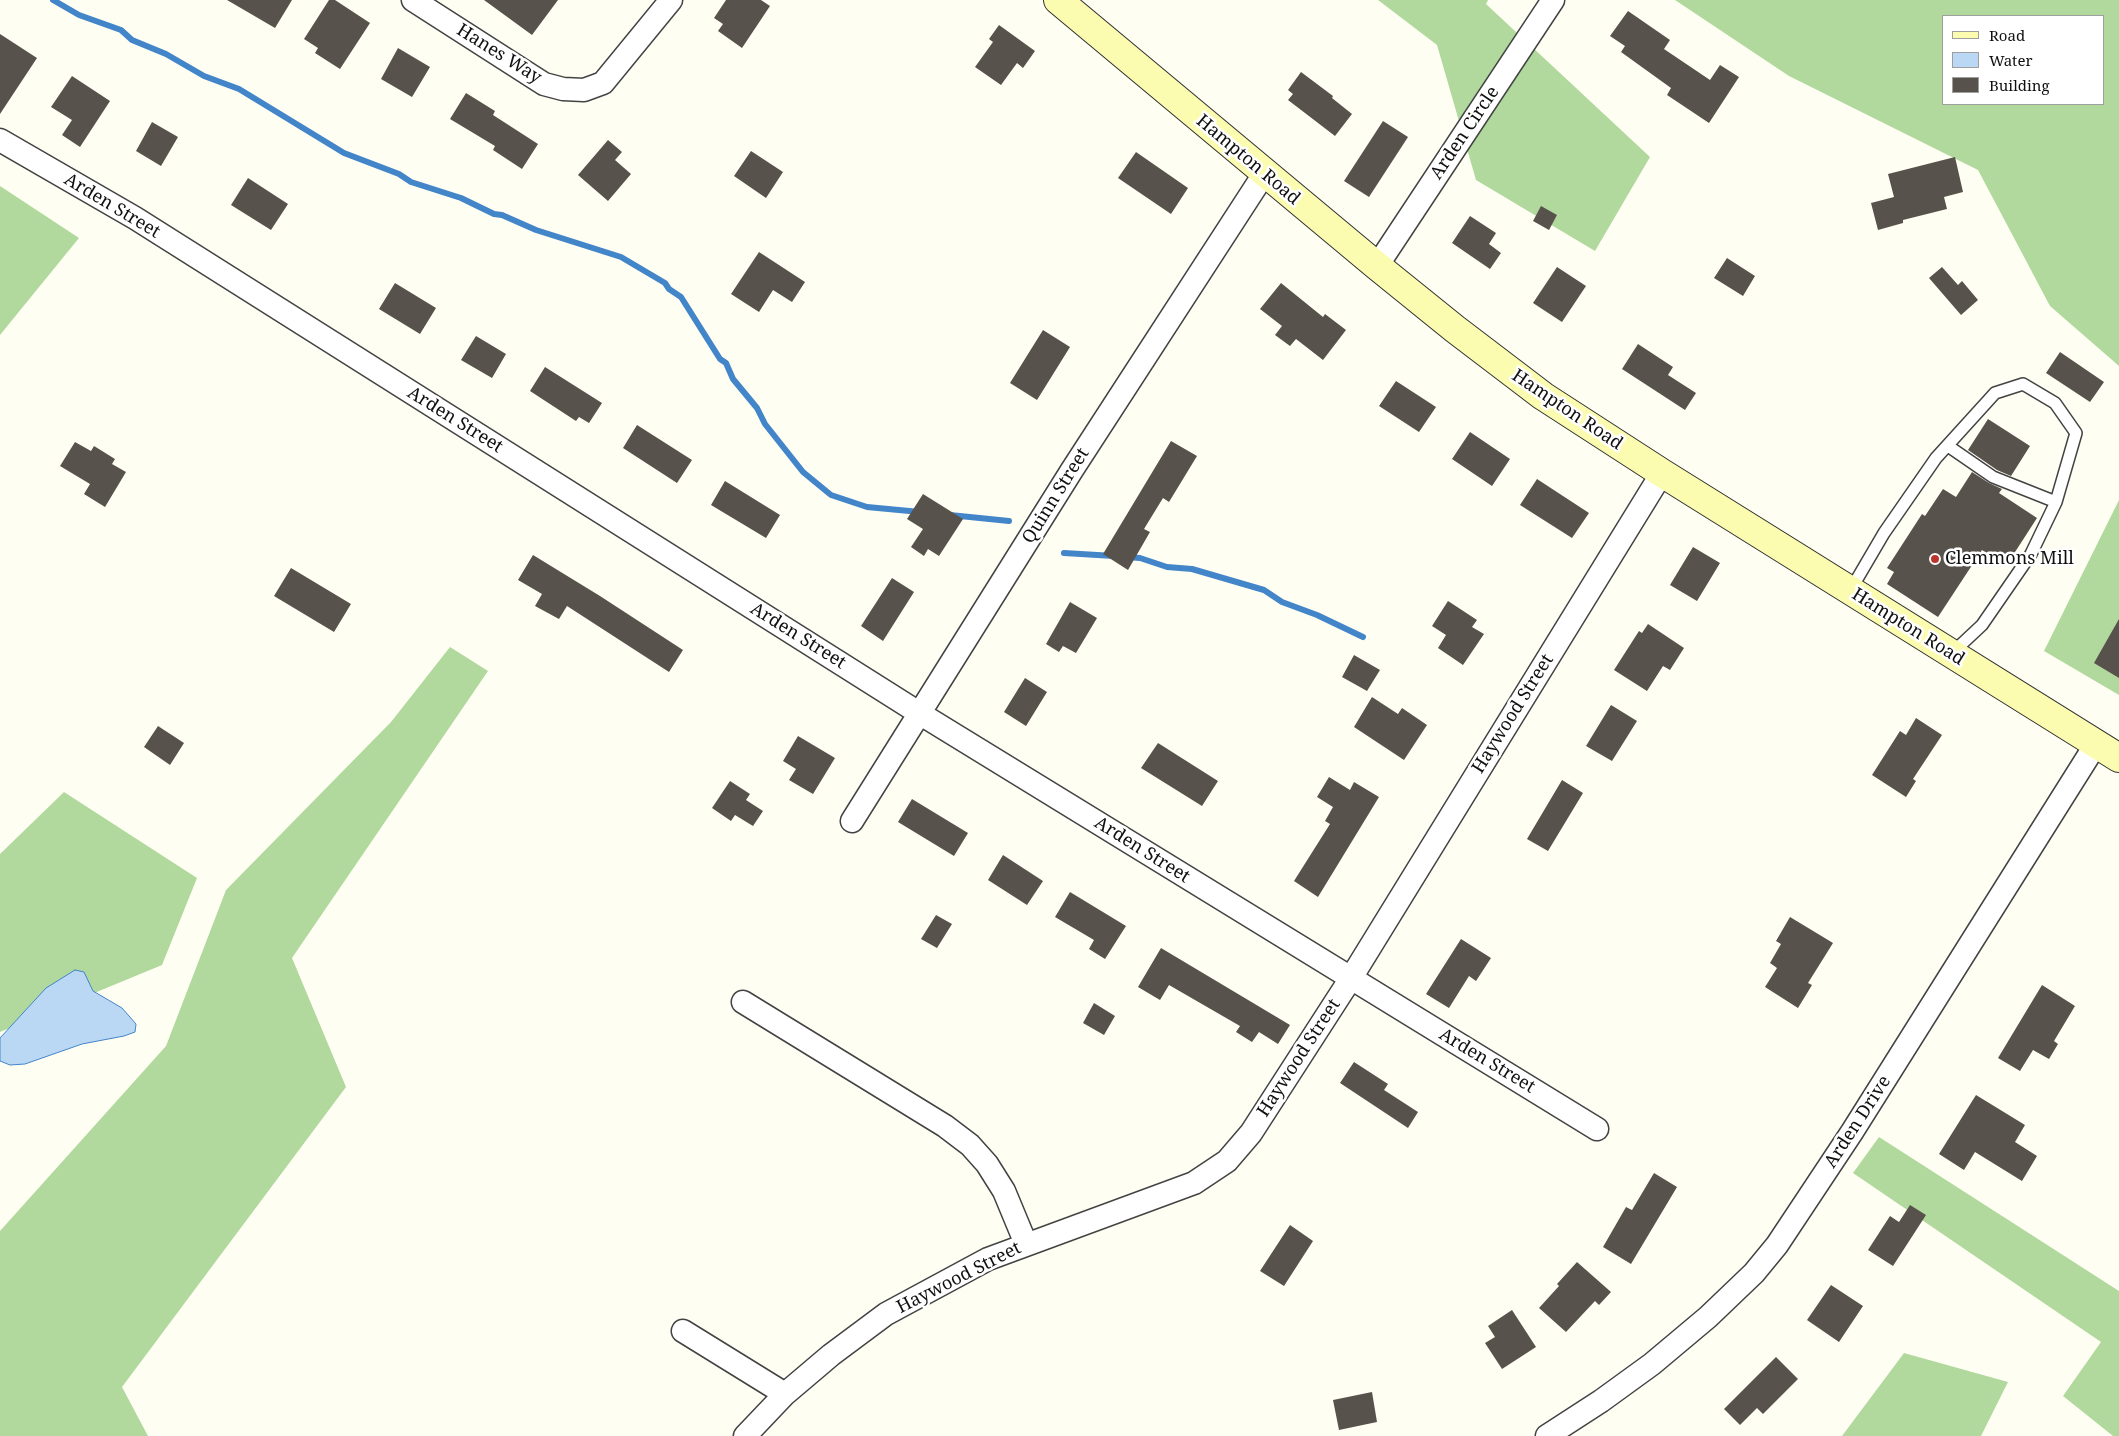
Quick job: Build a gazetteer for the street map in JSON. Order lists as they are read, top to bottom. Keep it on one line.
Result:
{"streets":{"main road":["Hampton Road"],"street":["Hanes Way","Arden Circle","Arden Street","Quinn Street","Haywood Street","Arden Drive"]},"crossings":[["Arden Circle","Hampton Road"],["Hampton Road","Quinn Street"],["Hampton Road","Haywood Street"],["Hampton Road","Arden Drive"],["Arden Street","Quinn Street"],["Arden Street","Haywood Street"]],"places":["Clemmons Mill"],"legend":["Road","Water","Building"]}
